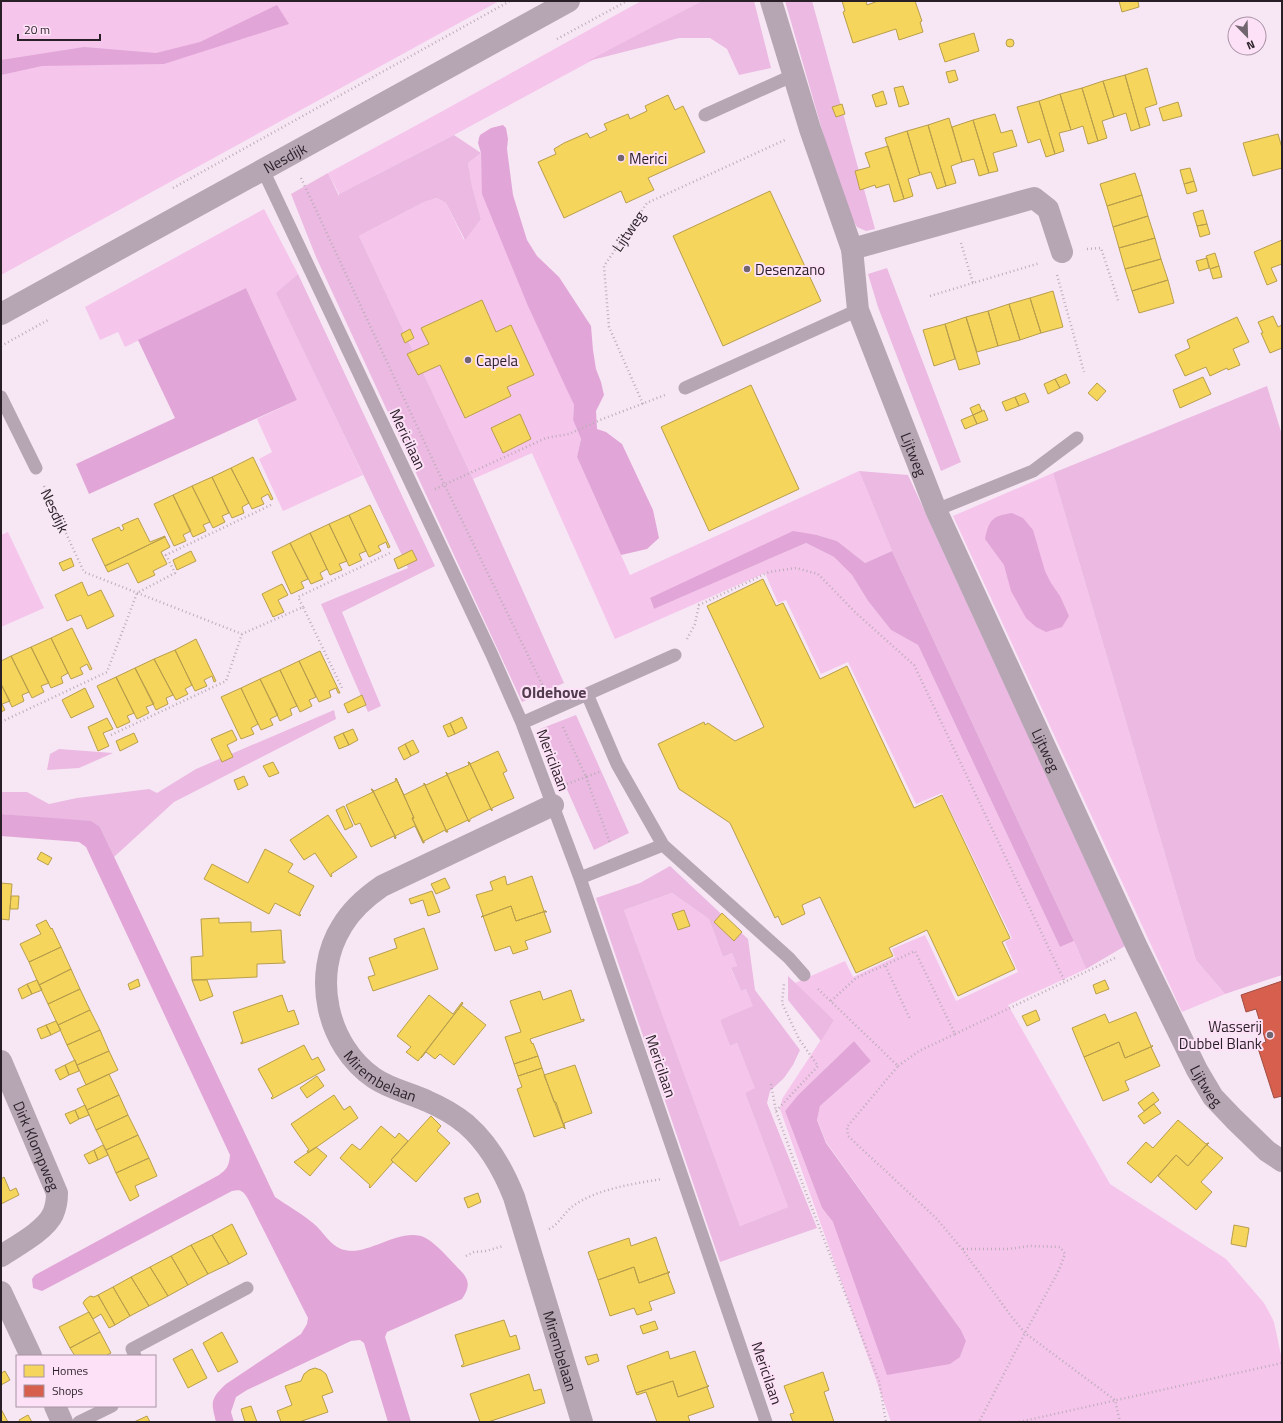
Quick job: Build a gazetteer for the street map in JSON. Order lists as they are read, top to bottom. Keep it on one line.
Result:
{"streets":{"street":["Nesdijk","Lijtweg","Mirembelaan","Dirk Klompweg"],"lane":["Mericilaan"]},"crossings":[["Nesdijk","Mericilaan"],["Mericilaan","Mirembelaan"]],"districts":["Oldehove"],"places":["Merici","Desenzano","Capela","Wasserij Dubbel Blank"],"legend":["Homes","Shops"],"scale_bar":"20 m","north":"bottom right"}
